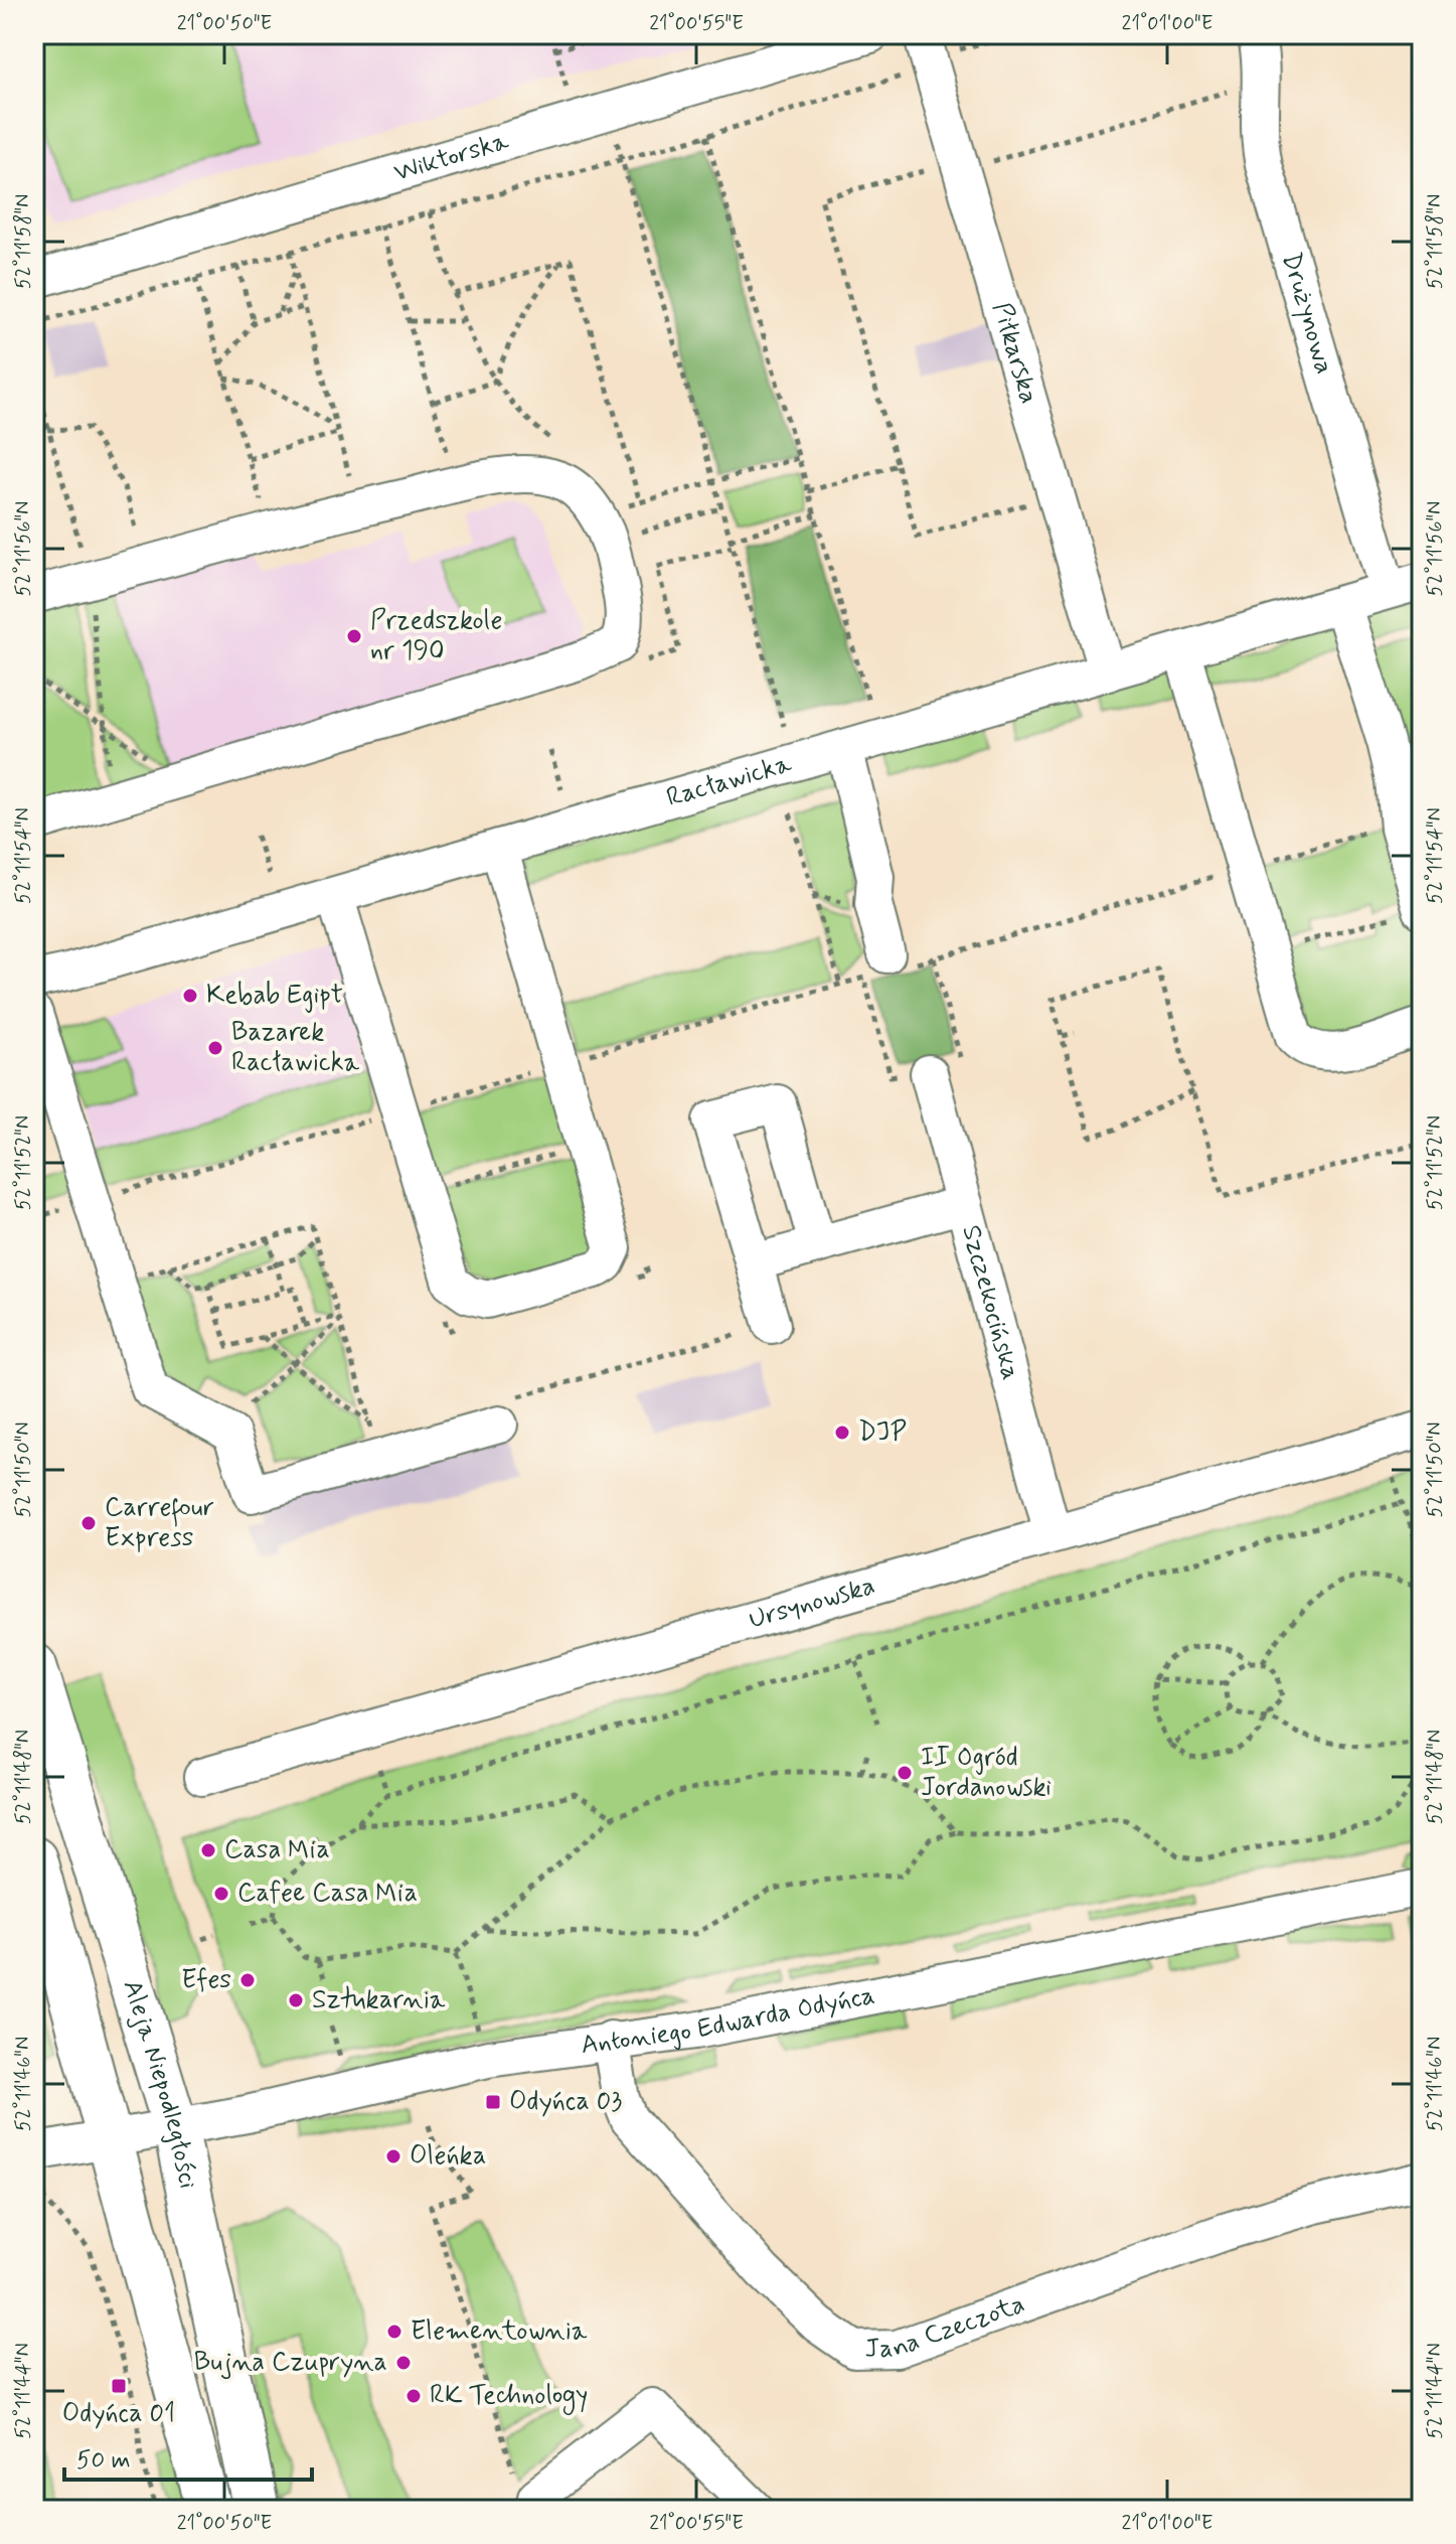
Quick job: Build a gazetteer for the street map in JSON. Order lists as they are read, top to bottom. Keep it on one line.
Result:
{"streets":{"main road":["Aleja Niepodległości"],"street":["Wiktorska","Drużynowa","Piłkarska","Racławicka","Szczekocińska","Ursynowska","Antoniego Edwarda Odyńca","Jana Czeczota"]},"crossings":[["Drużynowa","Racławicka"],["Piłkarska","Racławicka"],["Szczekocińska","Ursynowska"],["Antoniego Edwarda Odyńca","Aleja Niepodległości"],["Antoniego Edwarda Odyńca","Jana Czeczota"]],"places":{"other":["Przedszkole nr 190","Kebab Egipt","Bazarek Racławicka","DJP","Carrefour Express","II Ogród Jordanowski","Casa Mia","Cafee Casa Mia","Efes","Sztukarnia","Oleńka","Elementownia","Bujna Czupryna","RK Technology"],"transit":["Odyńca 03","Odyńca 01"]},"scale_bar":"50 m","coordinates":["21°00'50\"E","21°00'55\"E","21°01'00\"E","52°11'58\"N","52°11'56\"N","52°11'54\"N","52°11'52\"N","52°11'50\"N","52°11'48\"N","52°11'46\"N","52°11'44\"N"]}
